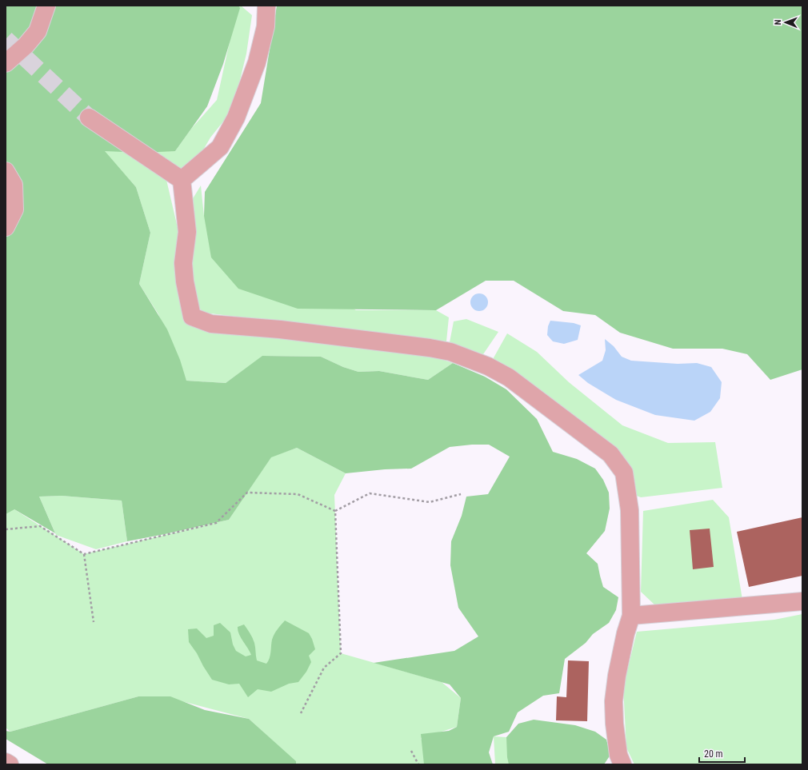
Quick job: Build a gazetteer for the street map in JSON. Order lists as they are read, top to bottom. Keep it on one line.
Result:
{"scale_bar":"20 m","north":"left"}
